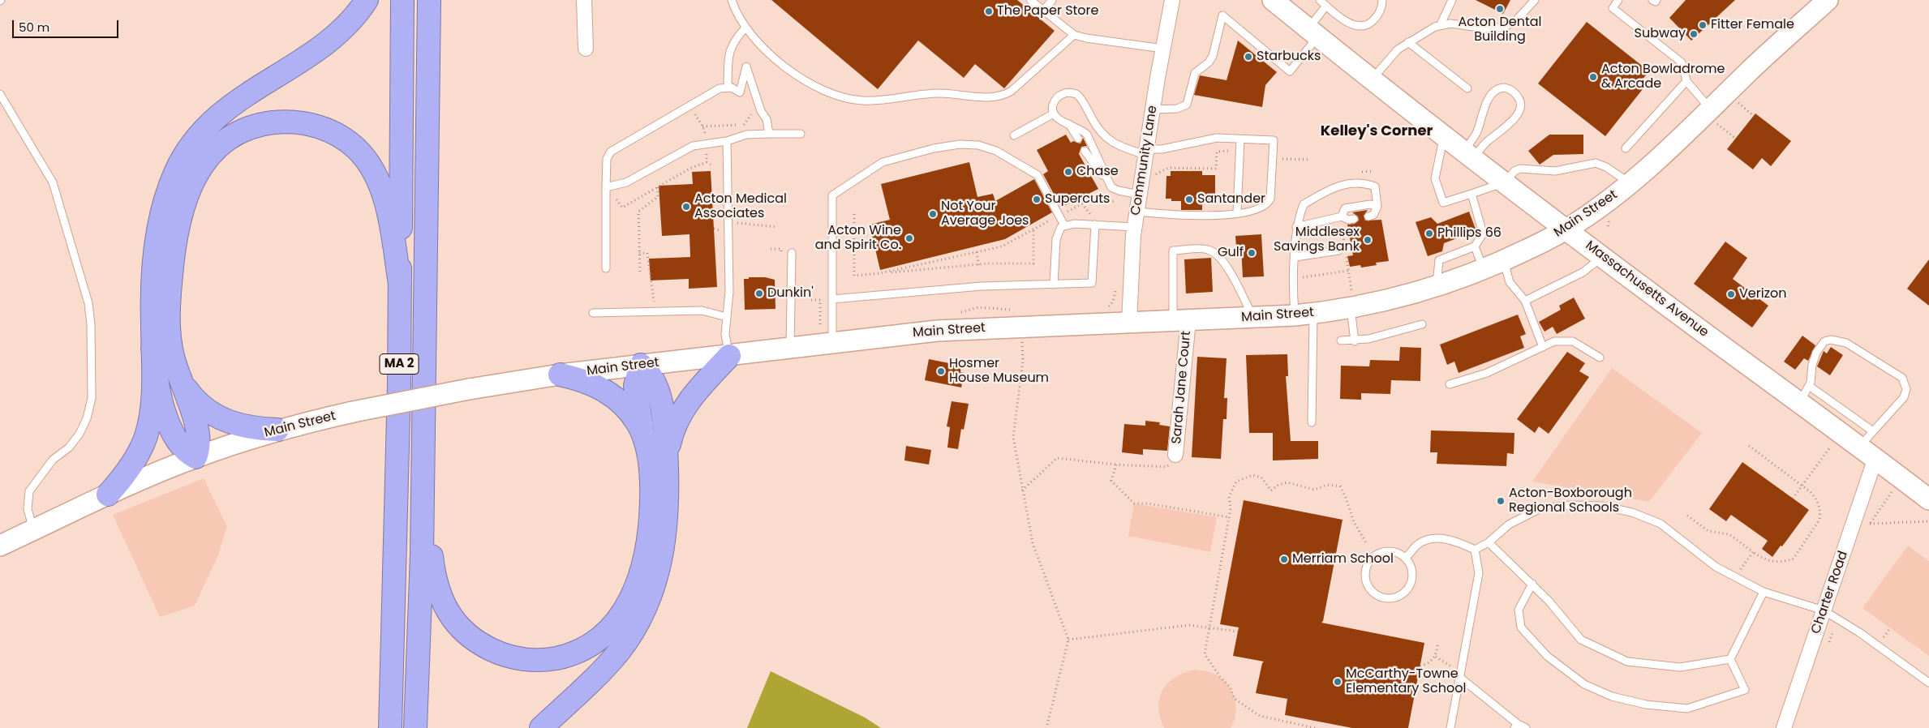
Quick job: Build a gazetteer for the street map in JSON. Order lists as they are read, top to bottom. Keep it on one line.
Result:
{"streets":{"highway":["MA 2"],"main road":["Main Street","Massachusetts Avenue"],"street":["Community Lane","Sarah Jane Court","Charter Road"]},"crossings":[["Community Lane","Main Street"],["Main Street","Massachusetts Avenue"],["Main Street","Sarah Jane Court"],["Massachusetts Avenue","Charter Road"]],"districts":["Kelley's Corner"],"places":["Acton Dental Building","The Paper Store","Fitter Female","Subway","Starbucks","Acton Bowladrome & Arcade","Chase","Supercuts","Santander","Acton Medical Associates","Not Your Average Joes","Phillips 66","Acton Wine and Spirit Co.","Middlesex Savings Bank","Gulf","Dunkin'","Verizon","Hosmer House Museum","Acton-Boxborough Regional Schools","Merriam School","McCarthy-Towne Elementary School"],"scale_bar":"50 m"}
